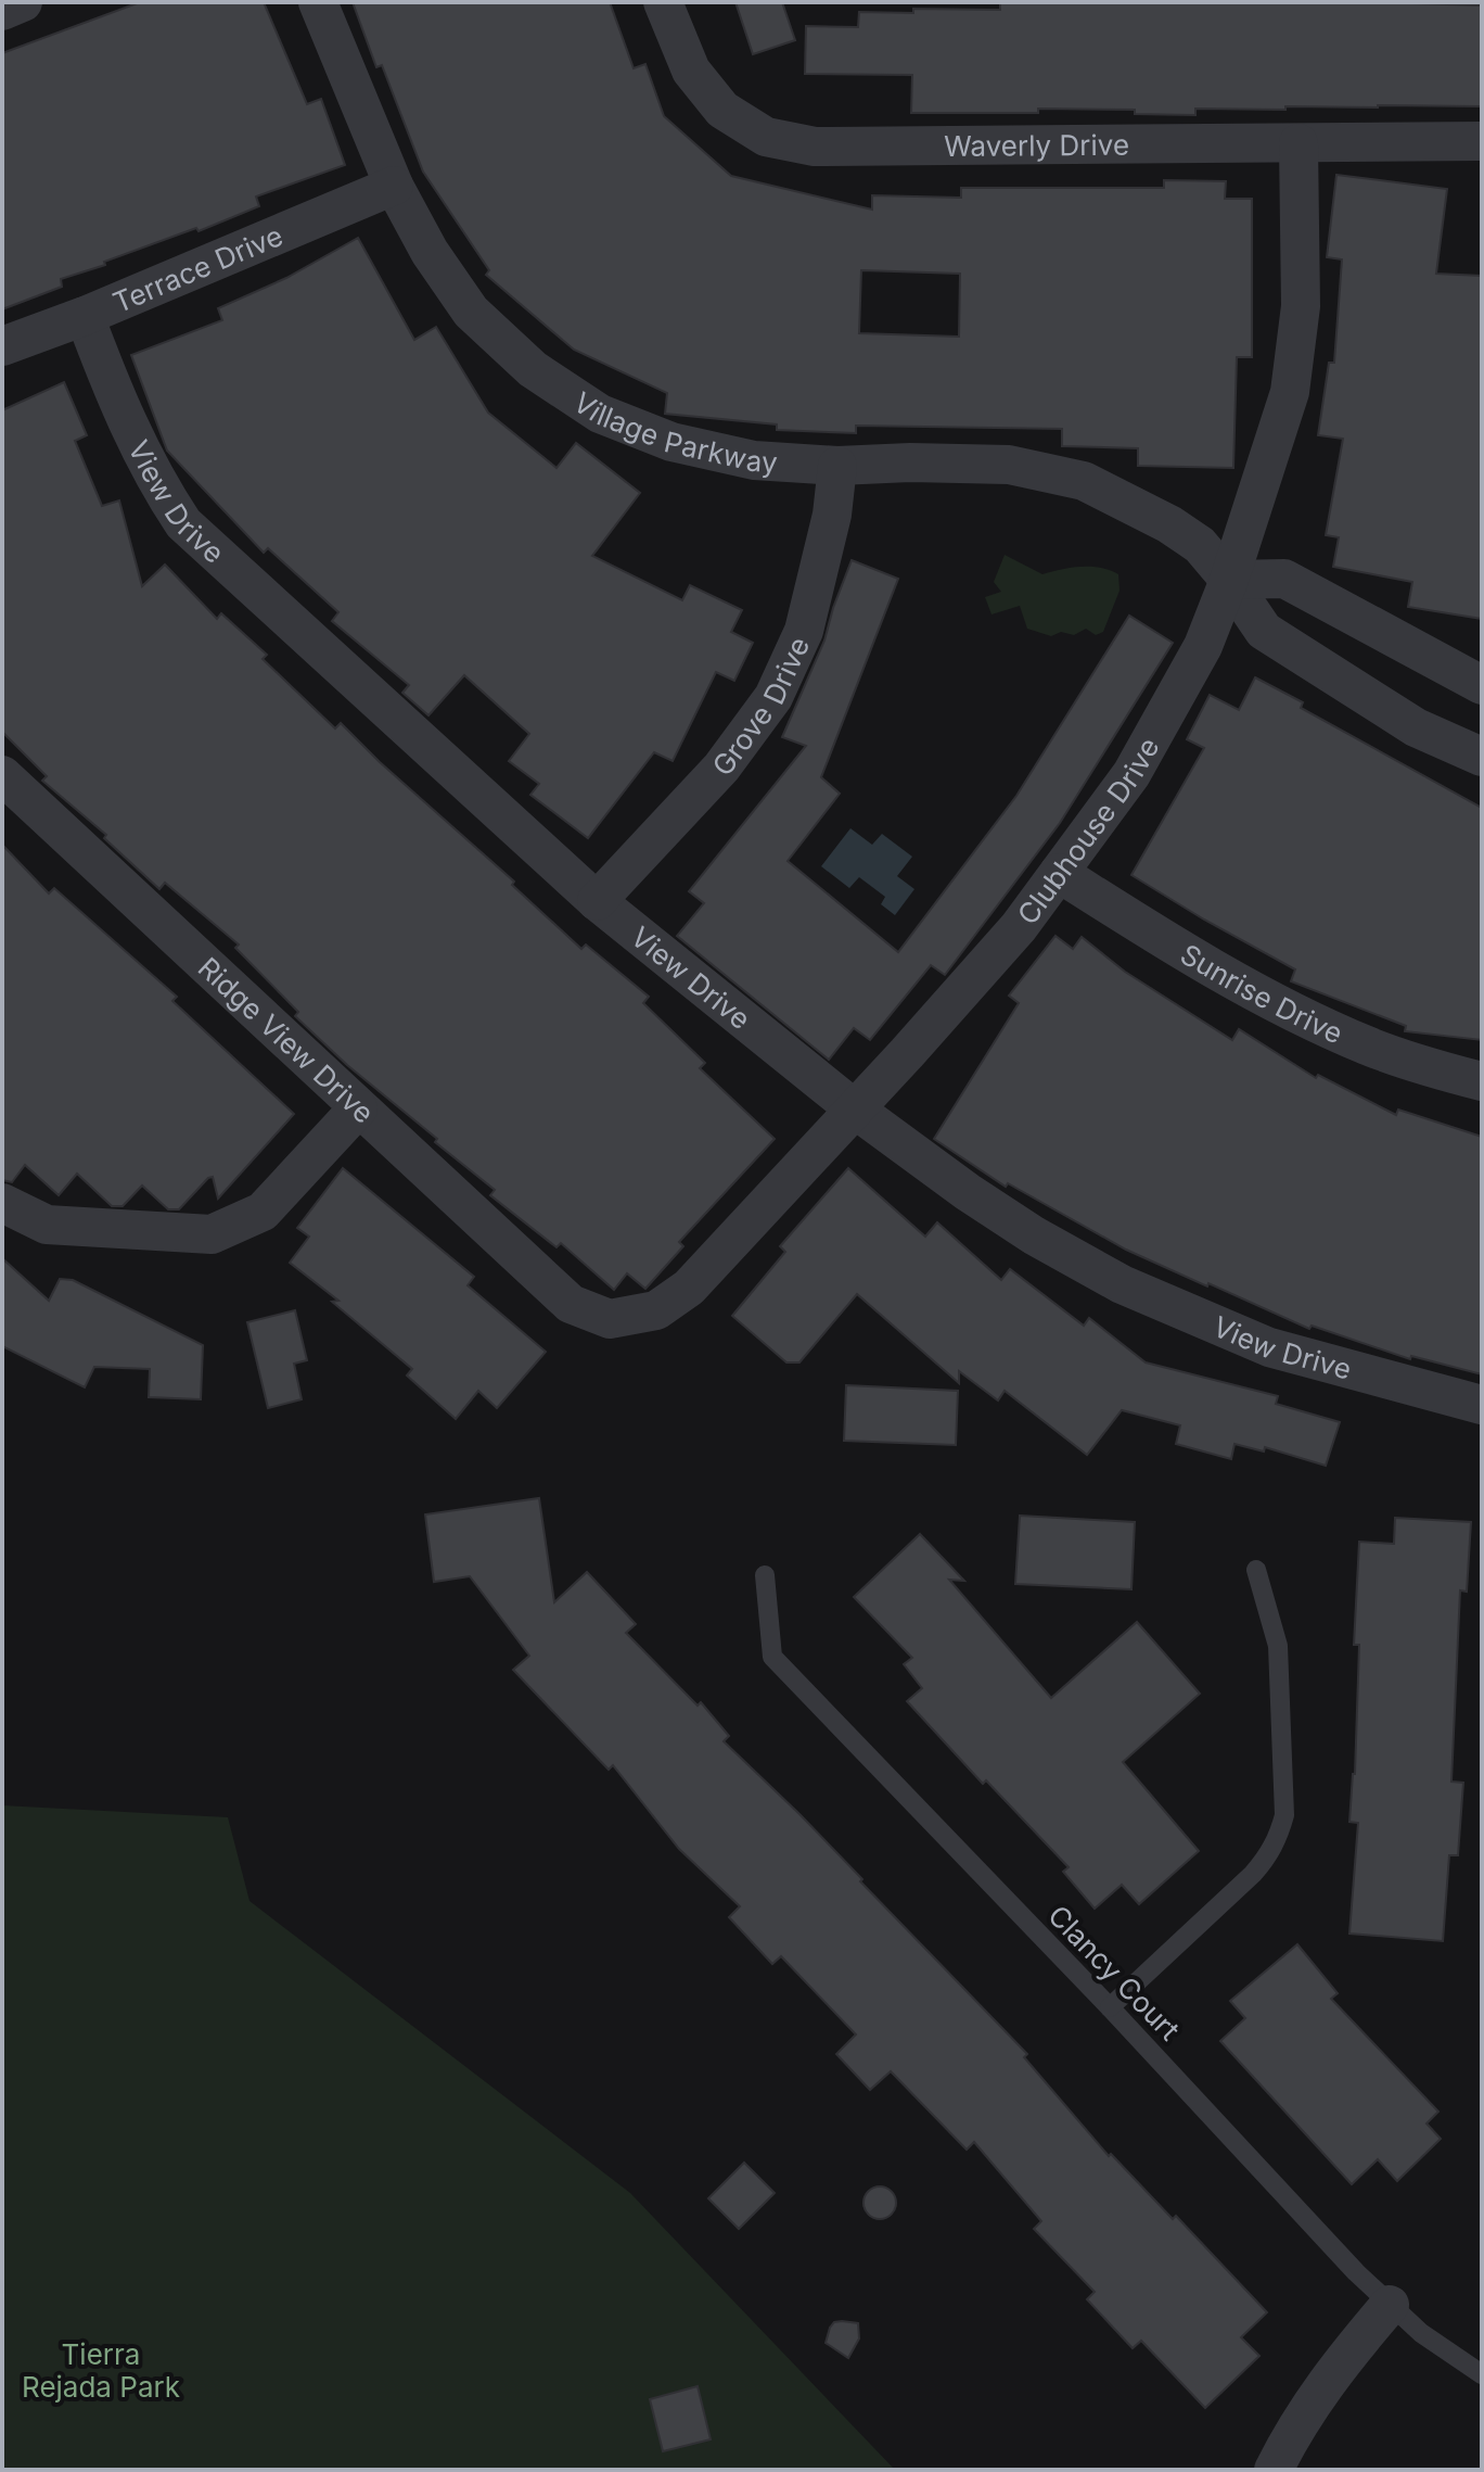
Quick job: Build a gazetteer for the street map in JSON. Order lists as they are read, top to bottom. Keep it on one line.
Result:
{"streets":{"street":["Waverly Drive","Terrace Drive","Village Parkway","View Drive","Grove Drive","Clubhouse Drive","Sunrise Drive","Ridge View Drive"],"lane":["Clancy Court"]},"crossings":[["Waverly Drive","Clubhouse Drive"],["Terrace Drive","Village Parkway"],["Terrace Drive","View Drive"],["Village Parkway","Grove Drive"],["Village Parkway","Clubhouse Drive"],["View Drive","Grove Drive"],["View Drive","Clubhouse Drive"],["Clubhouse Drive","Sunrise Drive"],["Clubhouse Drive","Ridge View Drive"]],"parks":["Tierra Rejada Park"]}
